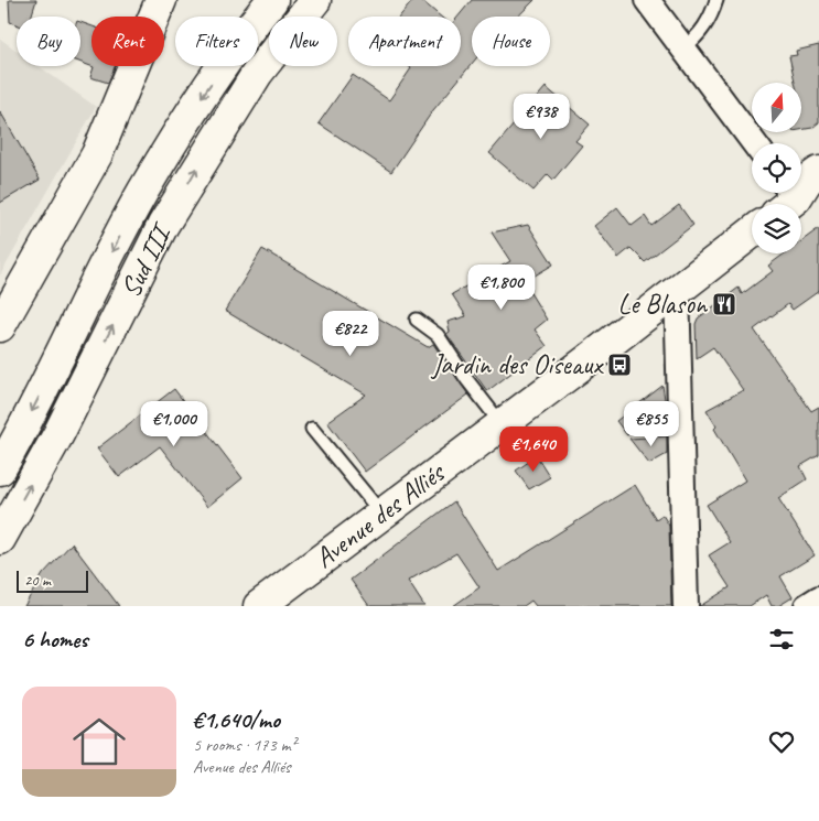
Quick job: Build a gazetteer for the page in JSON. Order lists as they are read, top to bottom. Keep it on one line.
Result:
{"streets":{"main road":["Sud III","Avenue des Alliés"]},"places":{"restaurant":["Le Blason"],"bus stop":["Jardin des Oiseaux"]},"scale_bar":"20 m","north":"top","page":{"chip":["Buy","Rent","Filters","New","Apartment","House"],"price":["€938","€1,800","€822","€1,000","€855","€1,640"],"scale":"20 m","heading":"6 homes","list":[{"name":"€1,640/mo","note":"5 rooms · 173 m² · Avenue des Alliés"}]}}
